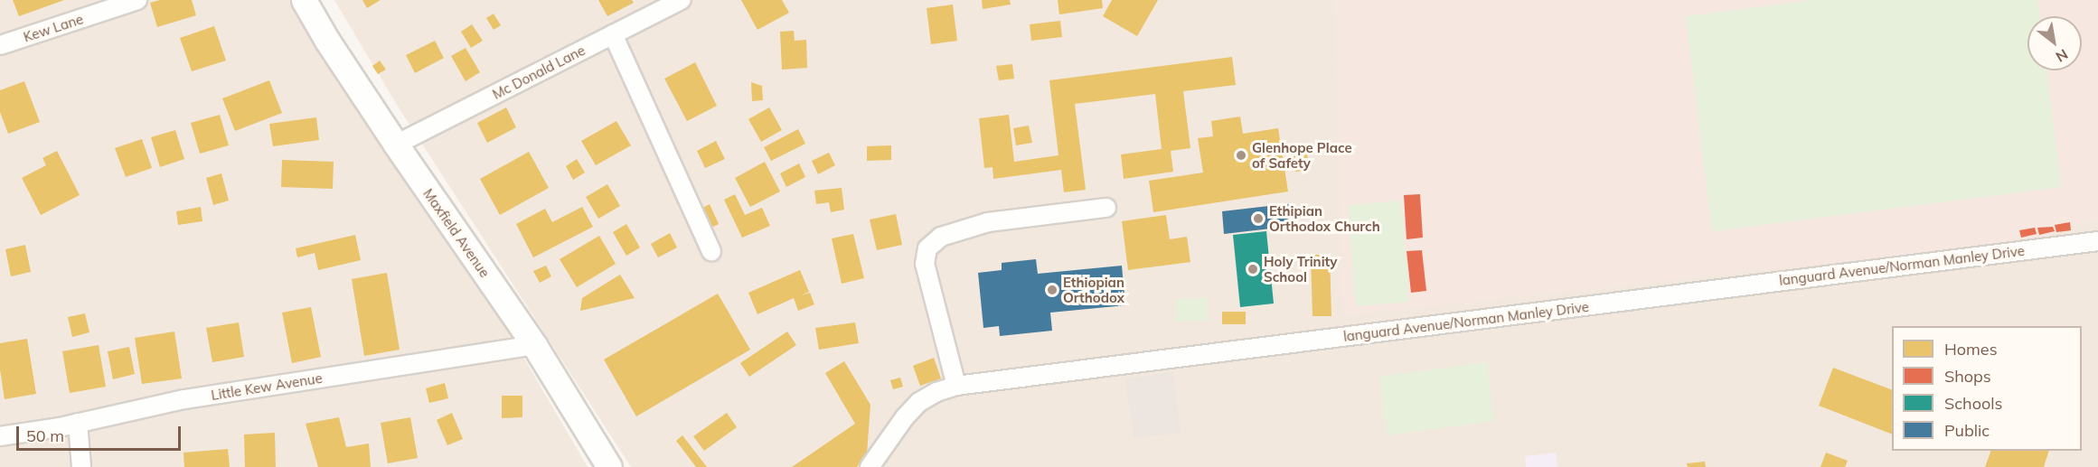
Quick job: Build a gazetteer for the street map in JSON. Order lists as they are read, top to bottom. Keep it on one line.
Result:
{"streets":{"main road":["Maxfield Avenue"],"street":["Kew Lane","Mc Donald Lane","languard Avenue/Norman Manley Drive","Little Kew Avenue"]},"crossings":[["Mc Donald Lane","Maxfield Avenue"],["Maxfield Avenue","Little Kew Avenue"]],"places":["Glenhope Place of Safety","Ethipian Orthodox Church","Holy Trinity School","Ethiopian Orthodox"],"legend":["Homes","Shops","Schools","Public"],"scale_bar":"50 m","north":"bottom right"}
